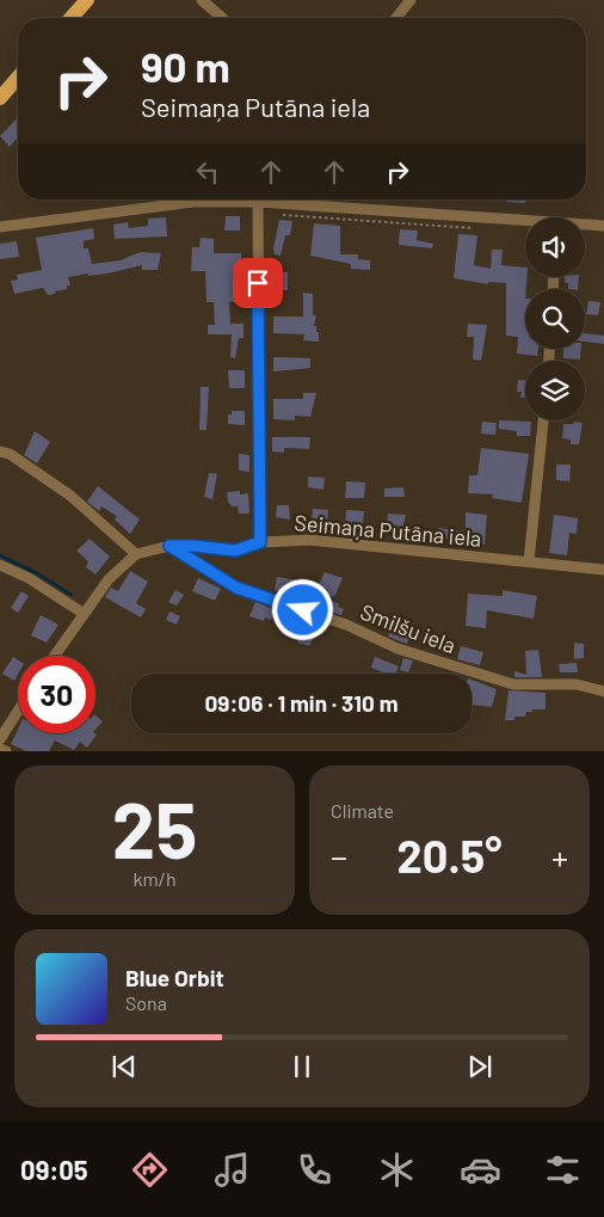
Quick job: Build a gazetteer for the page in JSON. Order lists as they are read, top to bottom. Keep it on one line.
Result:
{"streets":{"street":["Seimaņa Putāna iela","Smilšu iela"]},"crossings":[["Seimaņa Putāna iela","Smilšu iela"]],"page":{"turn":["90 m","Seimaņa Putāna iela"],"limit":"30","trip":"09:06 · 1 min · 310 m","tile":[["25","km/h"],"Climate"],"heat":["−","20.5°","+"],"song":["Blue Orbit","Sona"],"tabs":"09:05"}}
